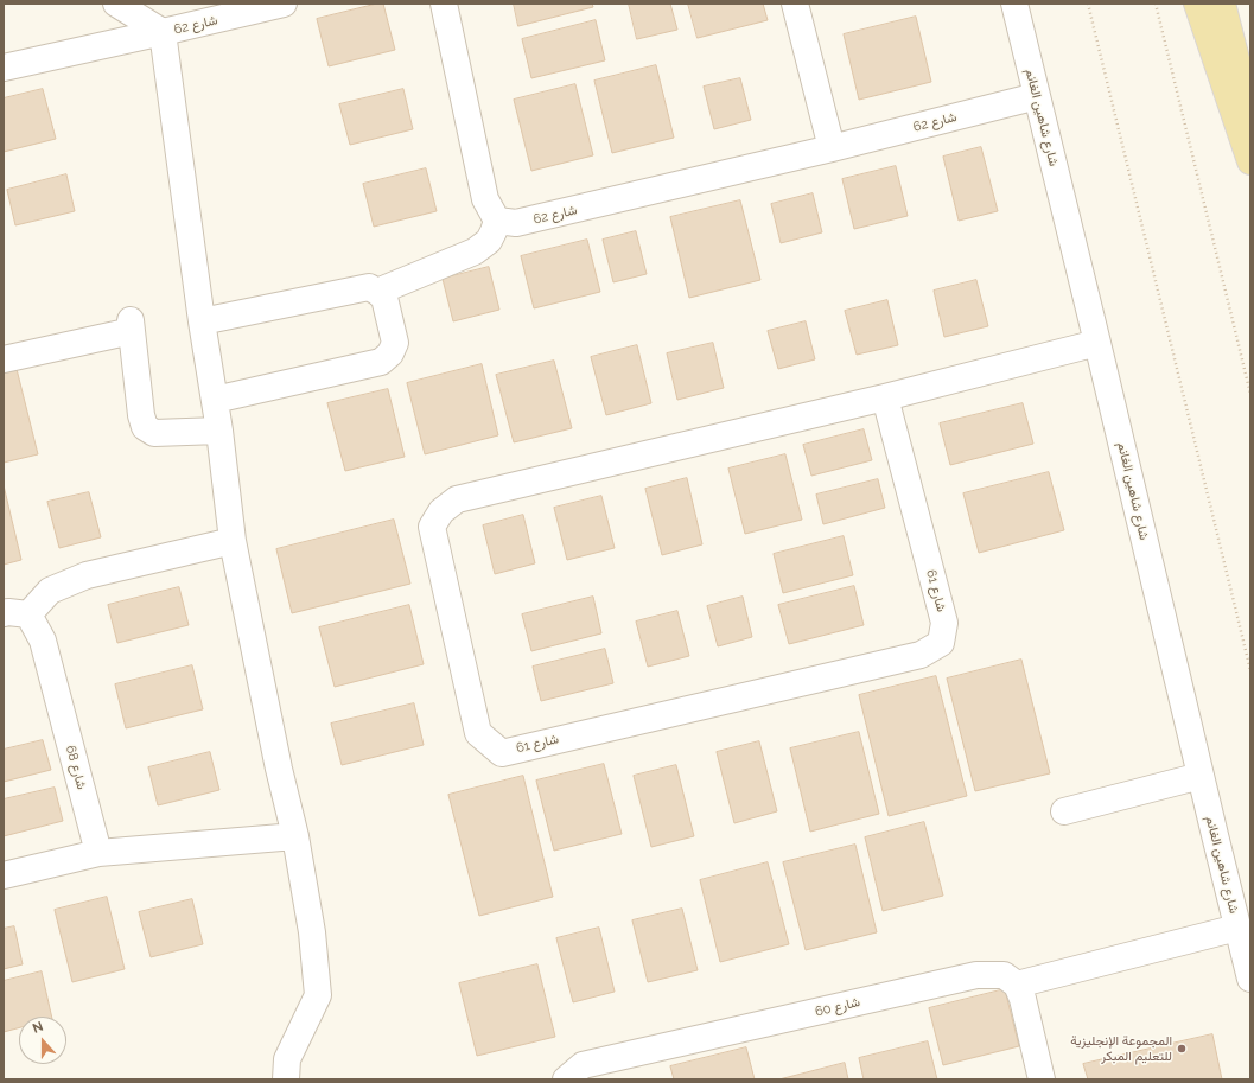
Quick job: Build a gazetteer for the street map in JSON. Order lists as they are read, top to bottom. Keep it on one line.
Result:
{"streets":{"street":["شارع 62","شارع شاهين الغانم","شارع 61","شارع 68","شارع 60"]},"crossings":[["شارع 62","شارع شاهين الغانم"],["شارع شاهين الغانم","شارع 61"]],"places":["المجموعة الإنجليزية للتعليم المبكر"],"north":"top"}
